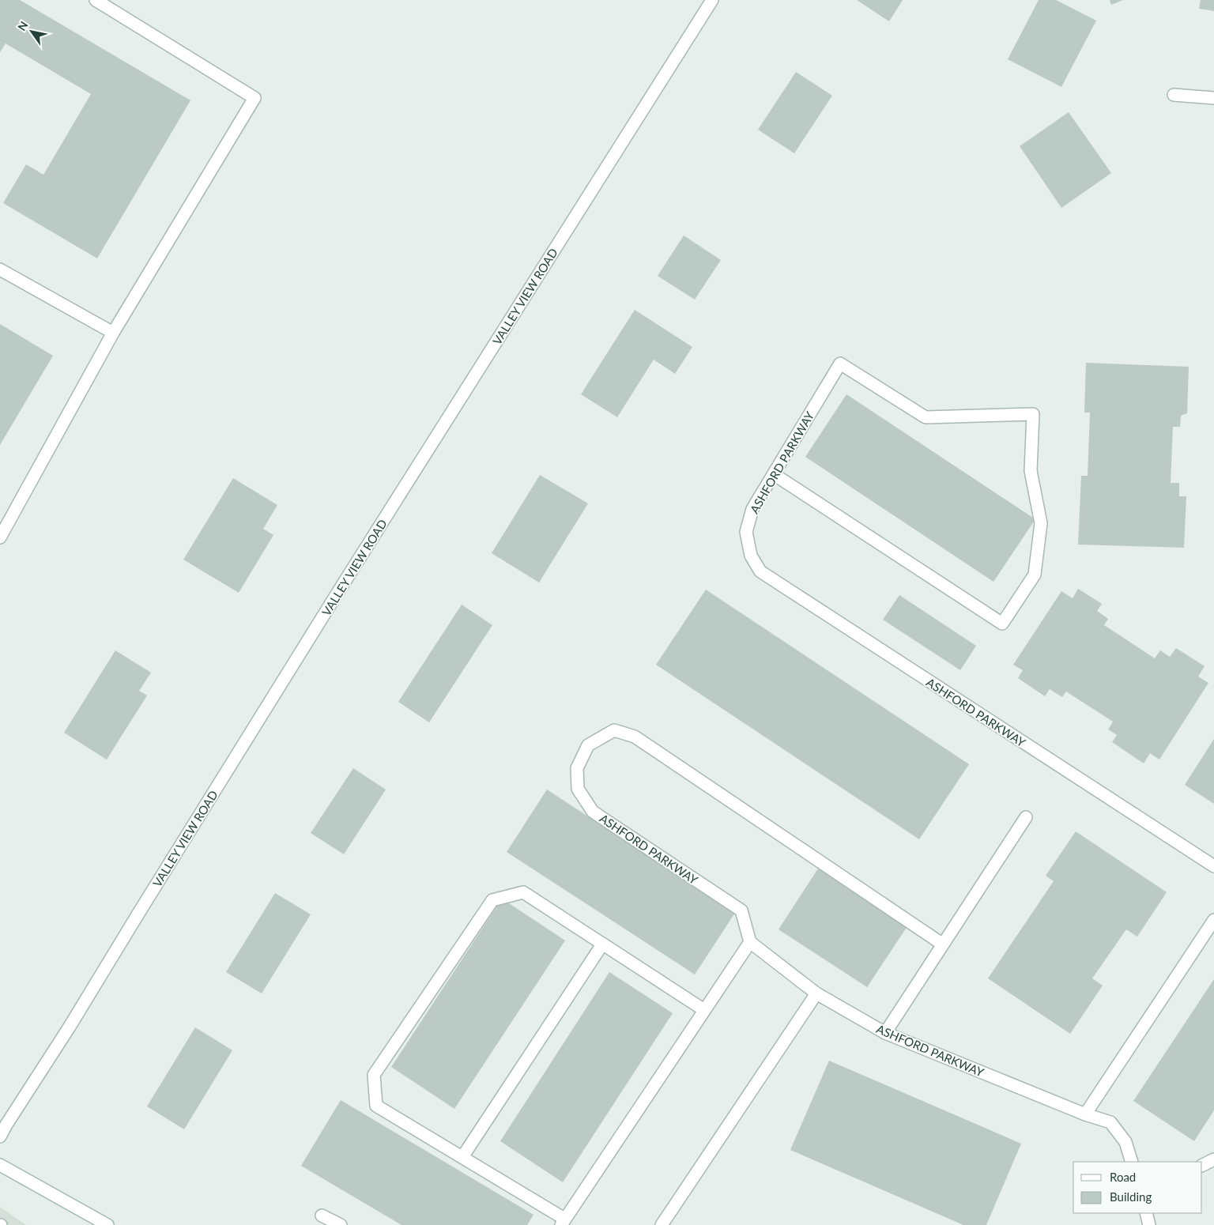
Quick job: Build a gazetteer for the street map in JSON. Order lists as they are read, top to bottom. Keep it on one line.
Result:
{"streets":{"street":["VALLEY VIEW ROAD","ASHFORD PARKWAY"]},"legend":["Road","Building"],"north":"top left"}
